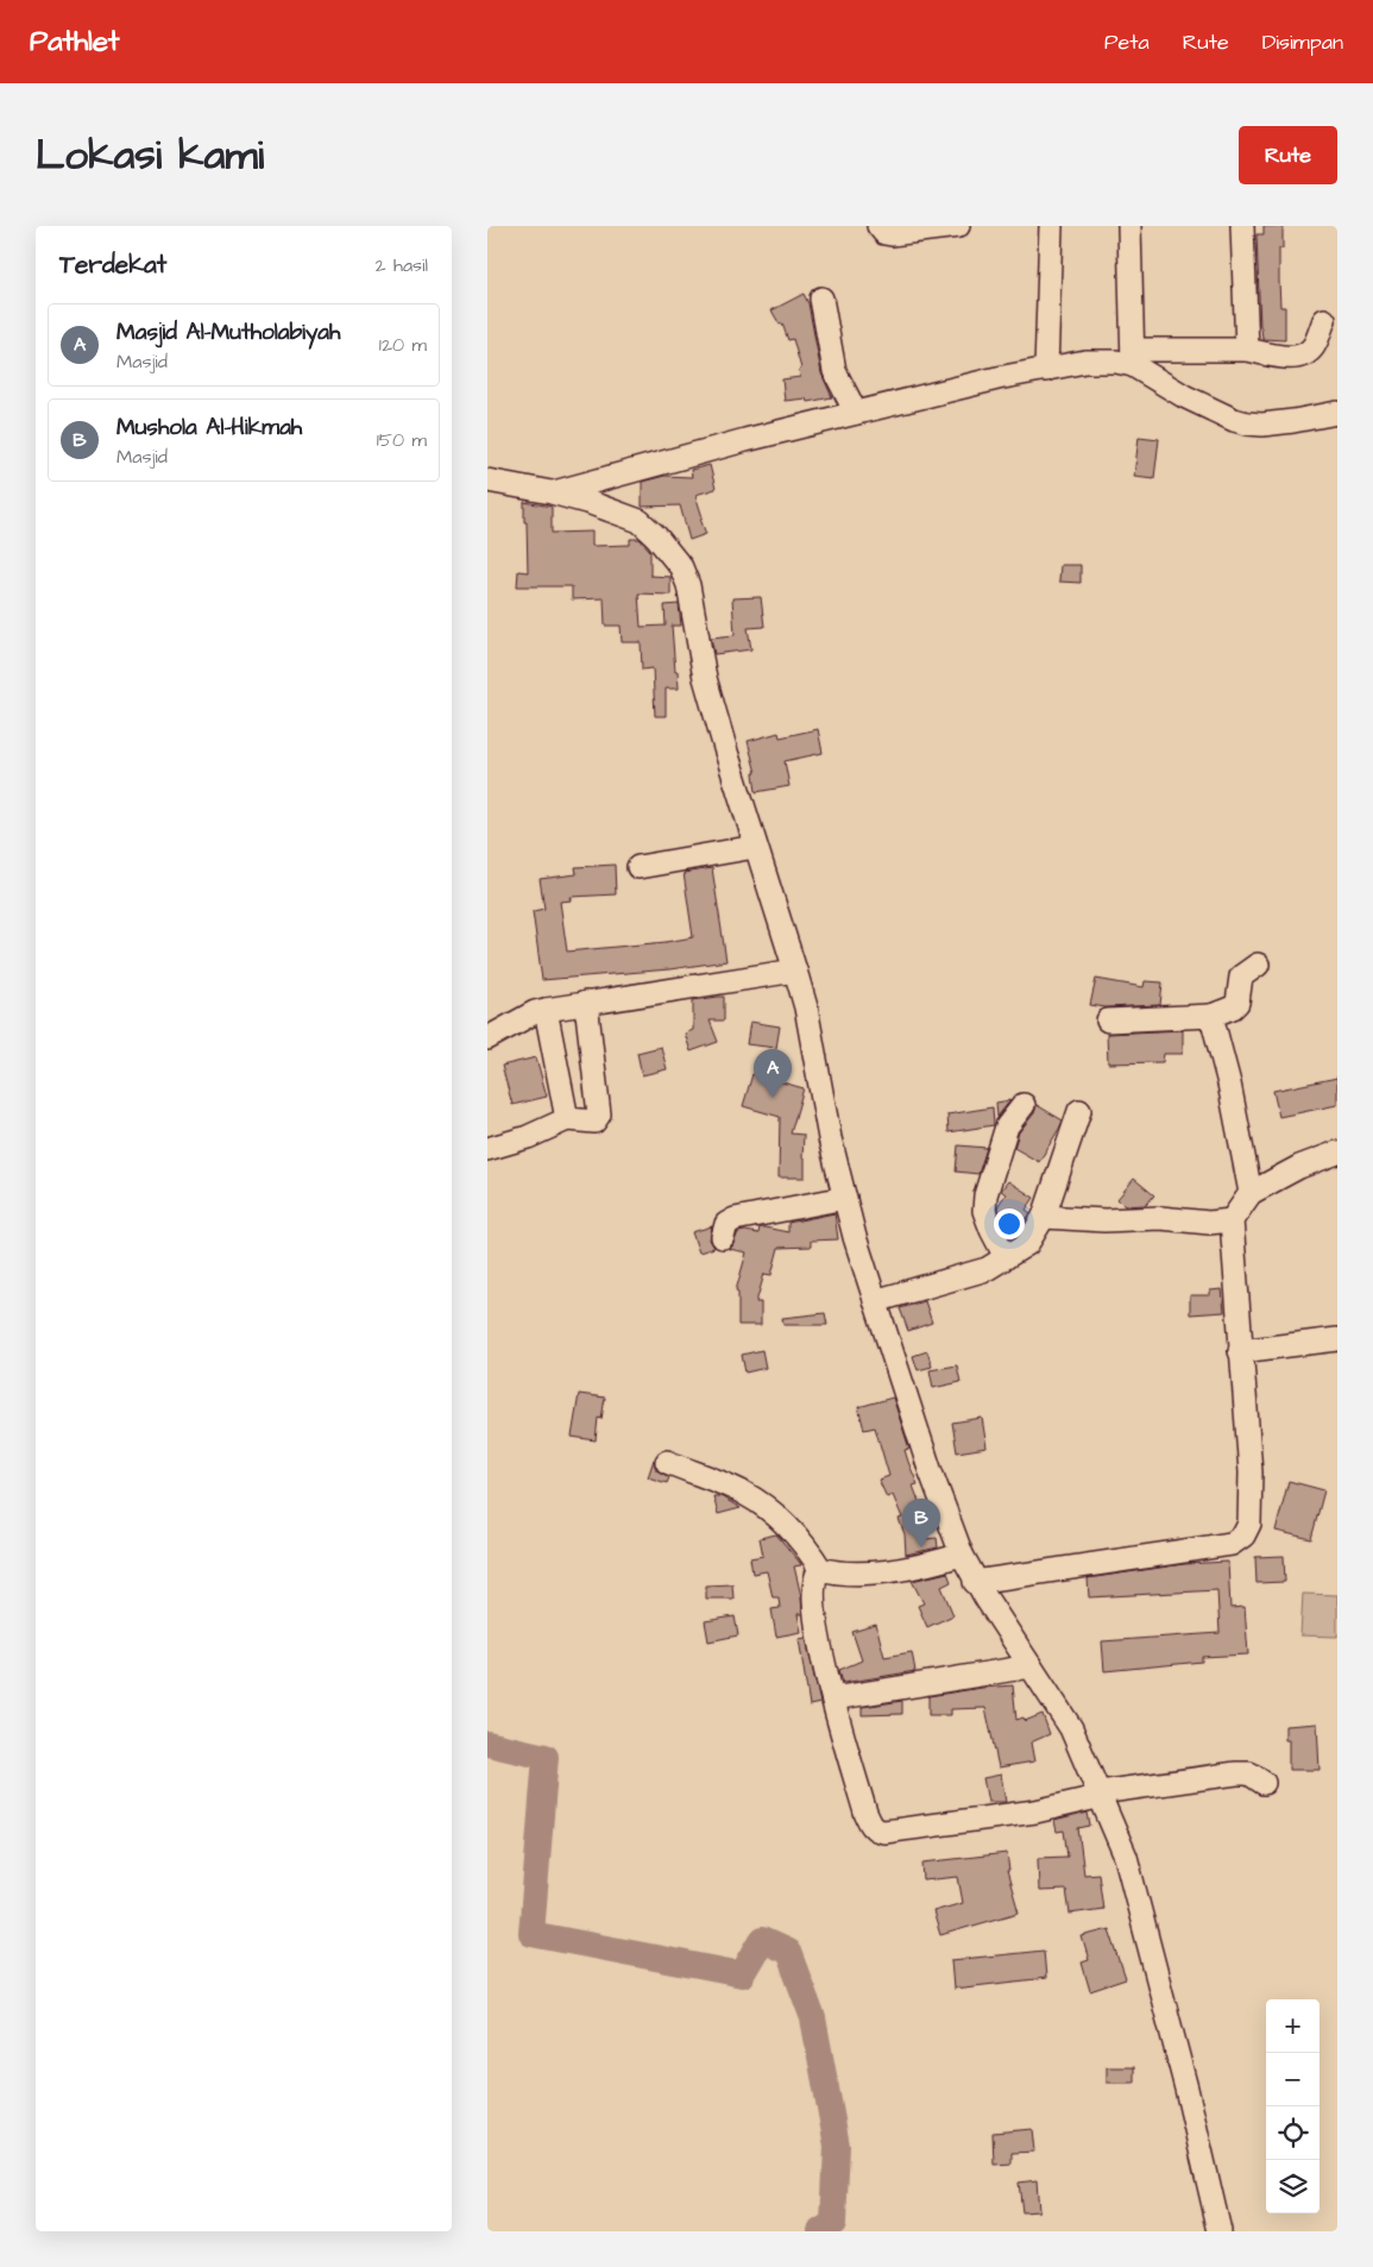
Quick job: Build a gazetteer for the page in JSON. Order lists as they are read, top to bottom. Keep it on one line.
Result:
{"page":{"header":"Pathlet","nav":["Peta","Rute","Disimpan"],"title":"Lokasi kami","buttons":"Rute","heading":["Terdekat","2 hasil"],"list":[{"mark":"A","name":"Masjid Al-Mutholabiyah","note":"Masjid","value":"120 m"},{"mark":"B","name":"Mushola Al-Hikmah","note":"Masjid","value":"150 m"}],"pins":["A","B"],"map_buttons":["+","−"]}}
